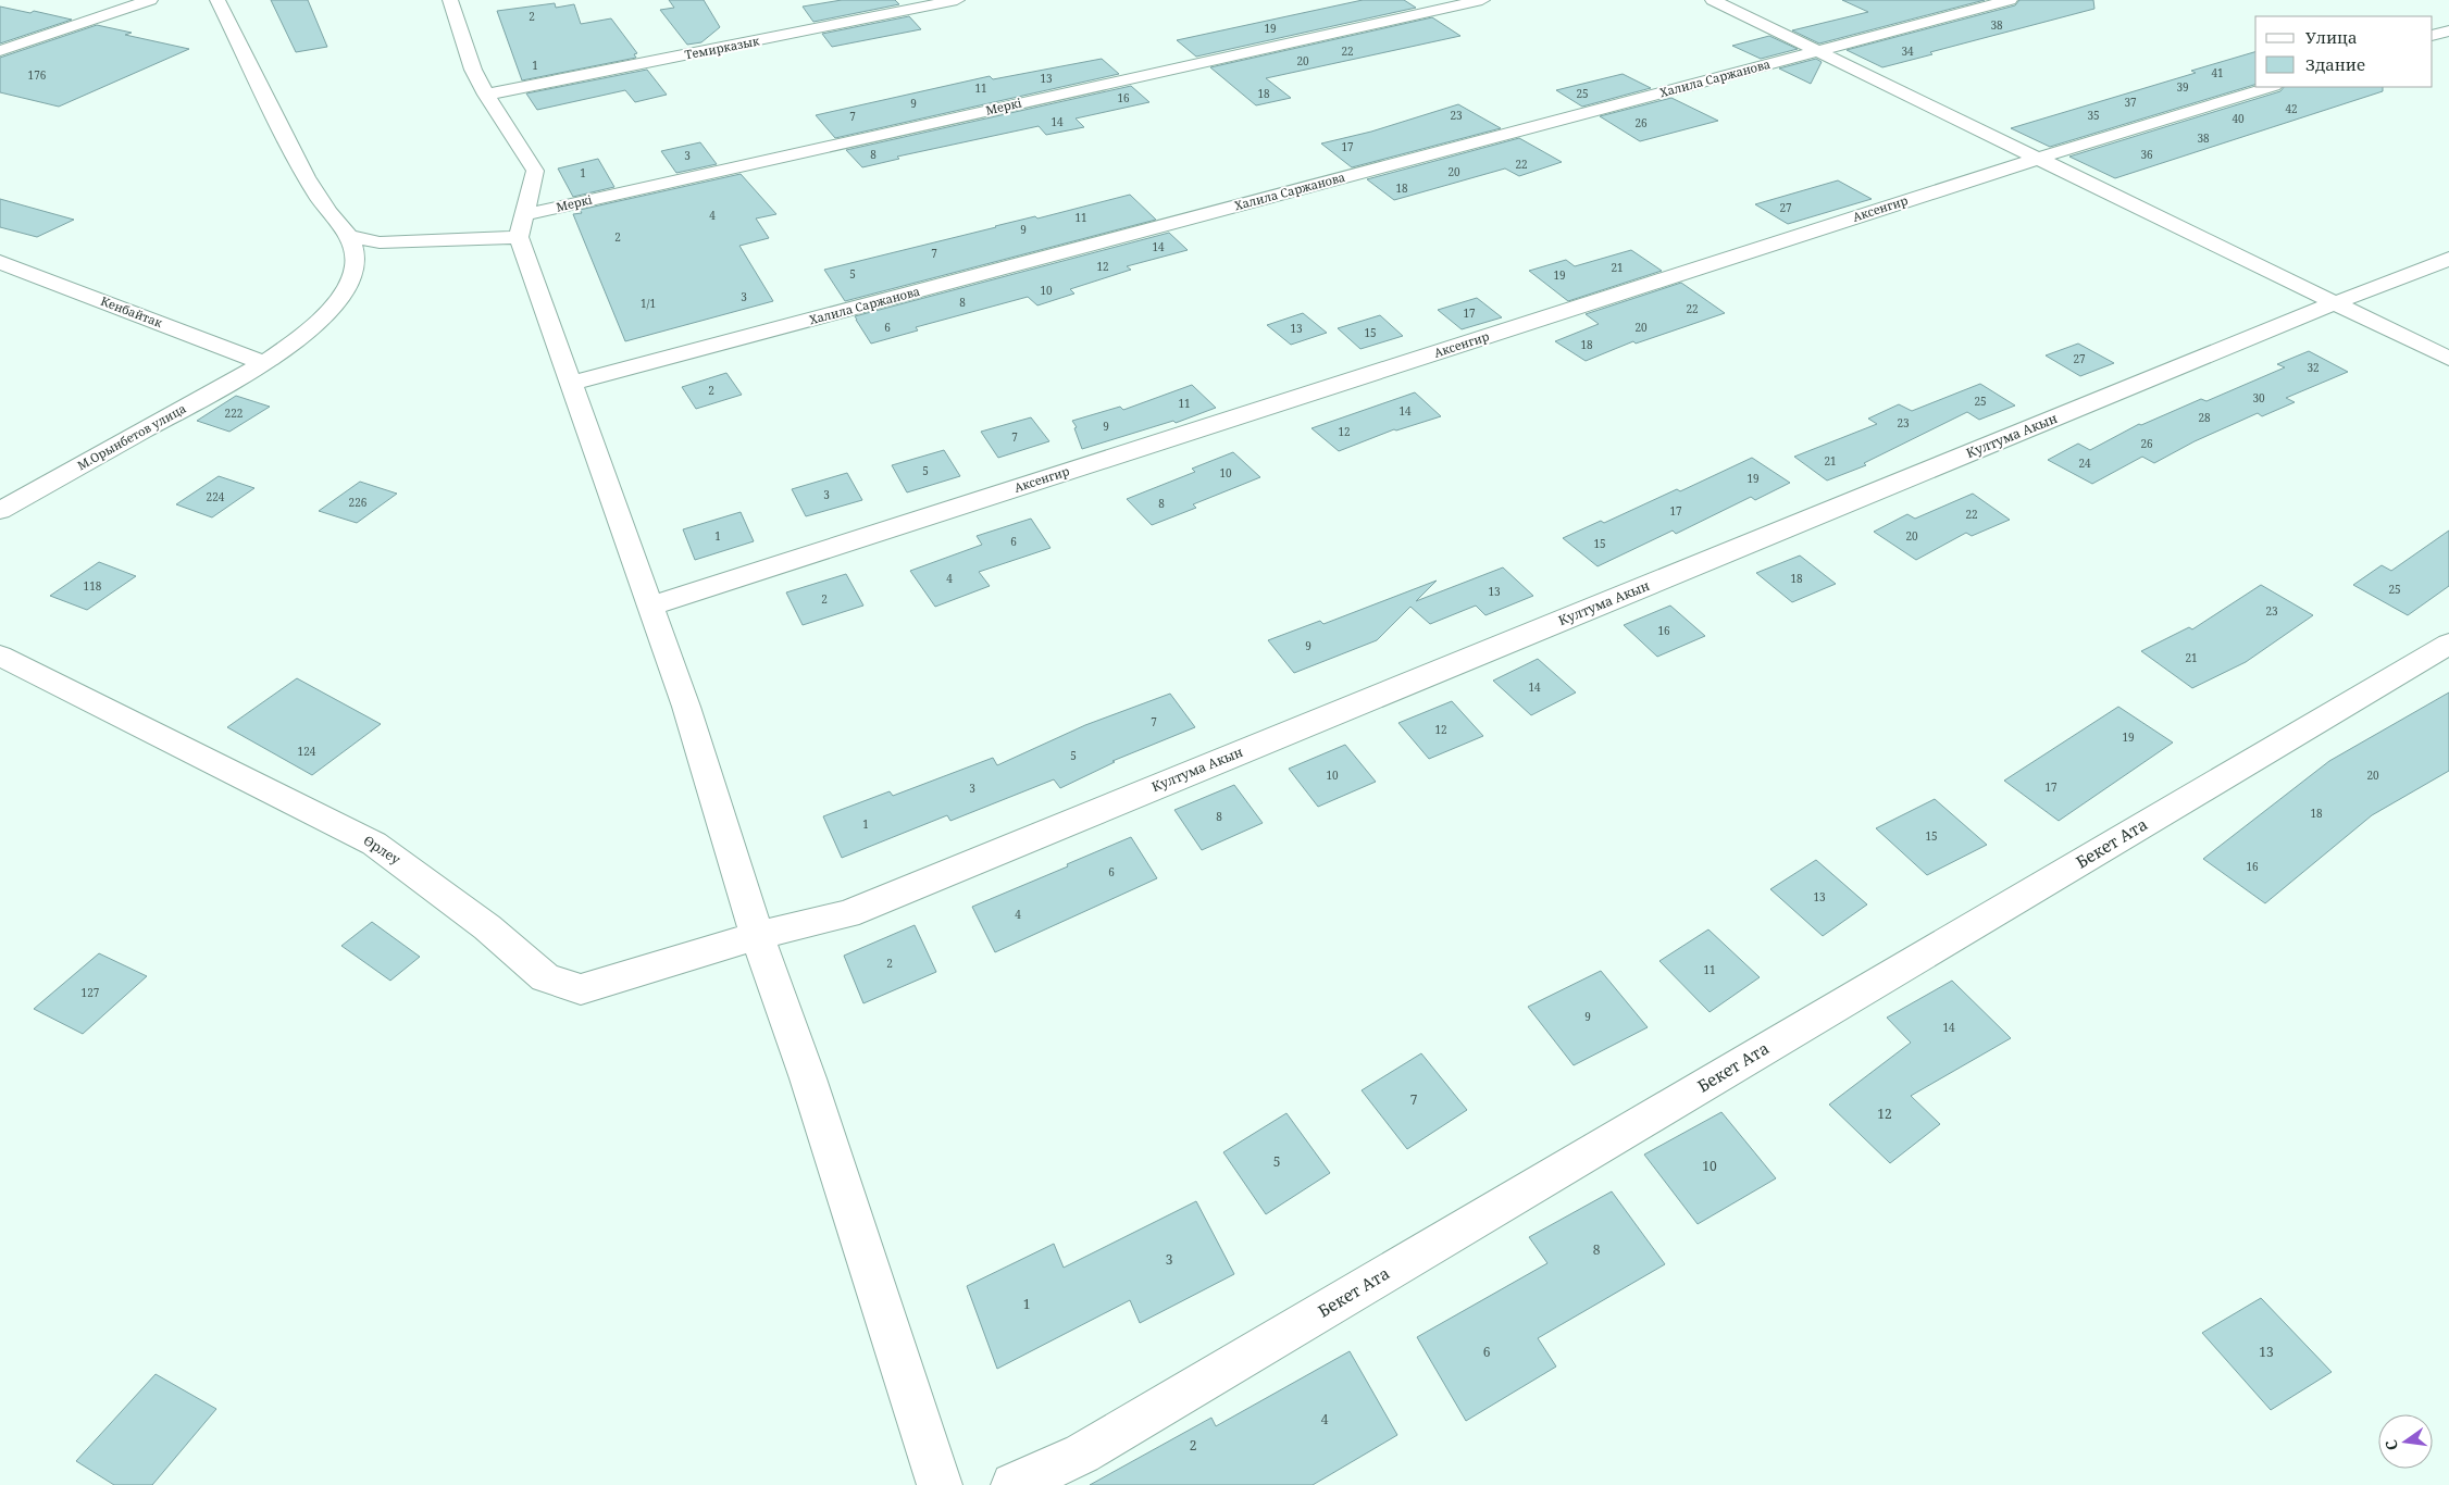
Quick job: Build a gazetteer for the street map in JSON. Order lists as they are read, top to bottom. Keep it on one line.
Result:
{"streets":{"street":["Темирказык","Халила Саржанова","Меркі","Аксенгир","Кенбайтак","Култума Акын","М.Орынбетов улица","Бекет Ата","Өрлеу"]},"crossings":[["Меркі","М.Орынбетов улица"],["Кенбайтак","М.Орынбетов улица"],["Култума Акын","Өрлеу"]],"house_numbers":["2","38","19","22","34","20","1","41","176","13","39","11","18","25","16","37","9","42","23","35","7","40","14","26","38","17","8","36","3","22","20","1","18","27","4","11","9","2","14","7","12","21","5","19","10","3","8","1/1","22","17","6","20","13","15","18","27","32","2","30","25","11","14","222","28","23","9","12","7","26","21","24","5","10","19","3","224","226","8","17","22","1","20","6","15","4","18","118","25","13","2","23","16","9","21","14","7","12","19","124","5","10","20","17","3","18","8","1","15","16","6","13","4","2","11","127","9","14","7","12","5","10","8","3","1","6","13","4","2"],"legend":["Улица","Здание"],"north":"left"}
